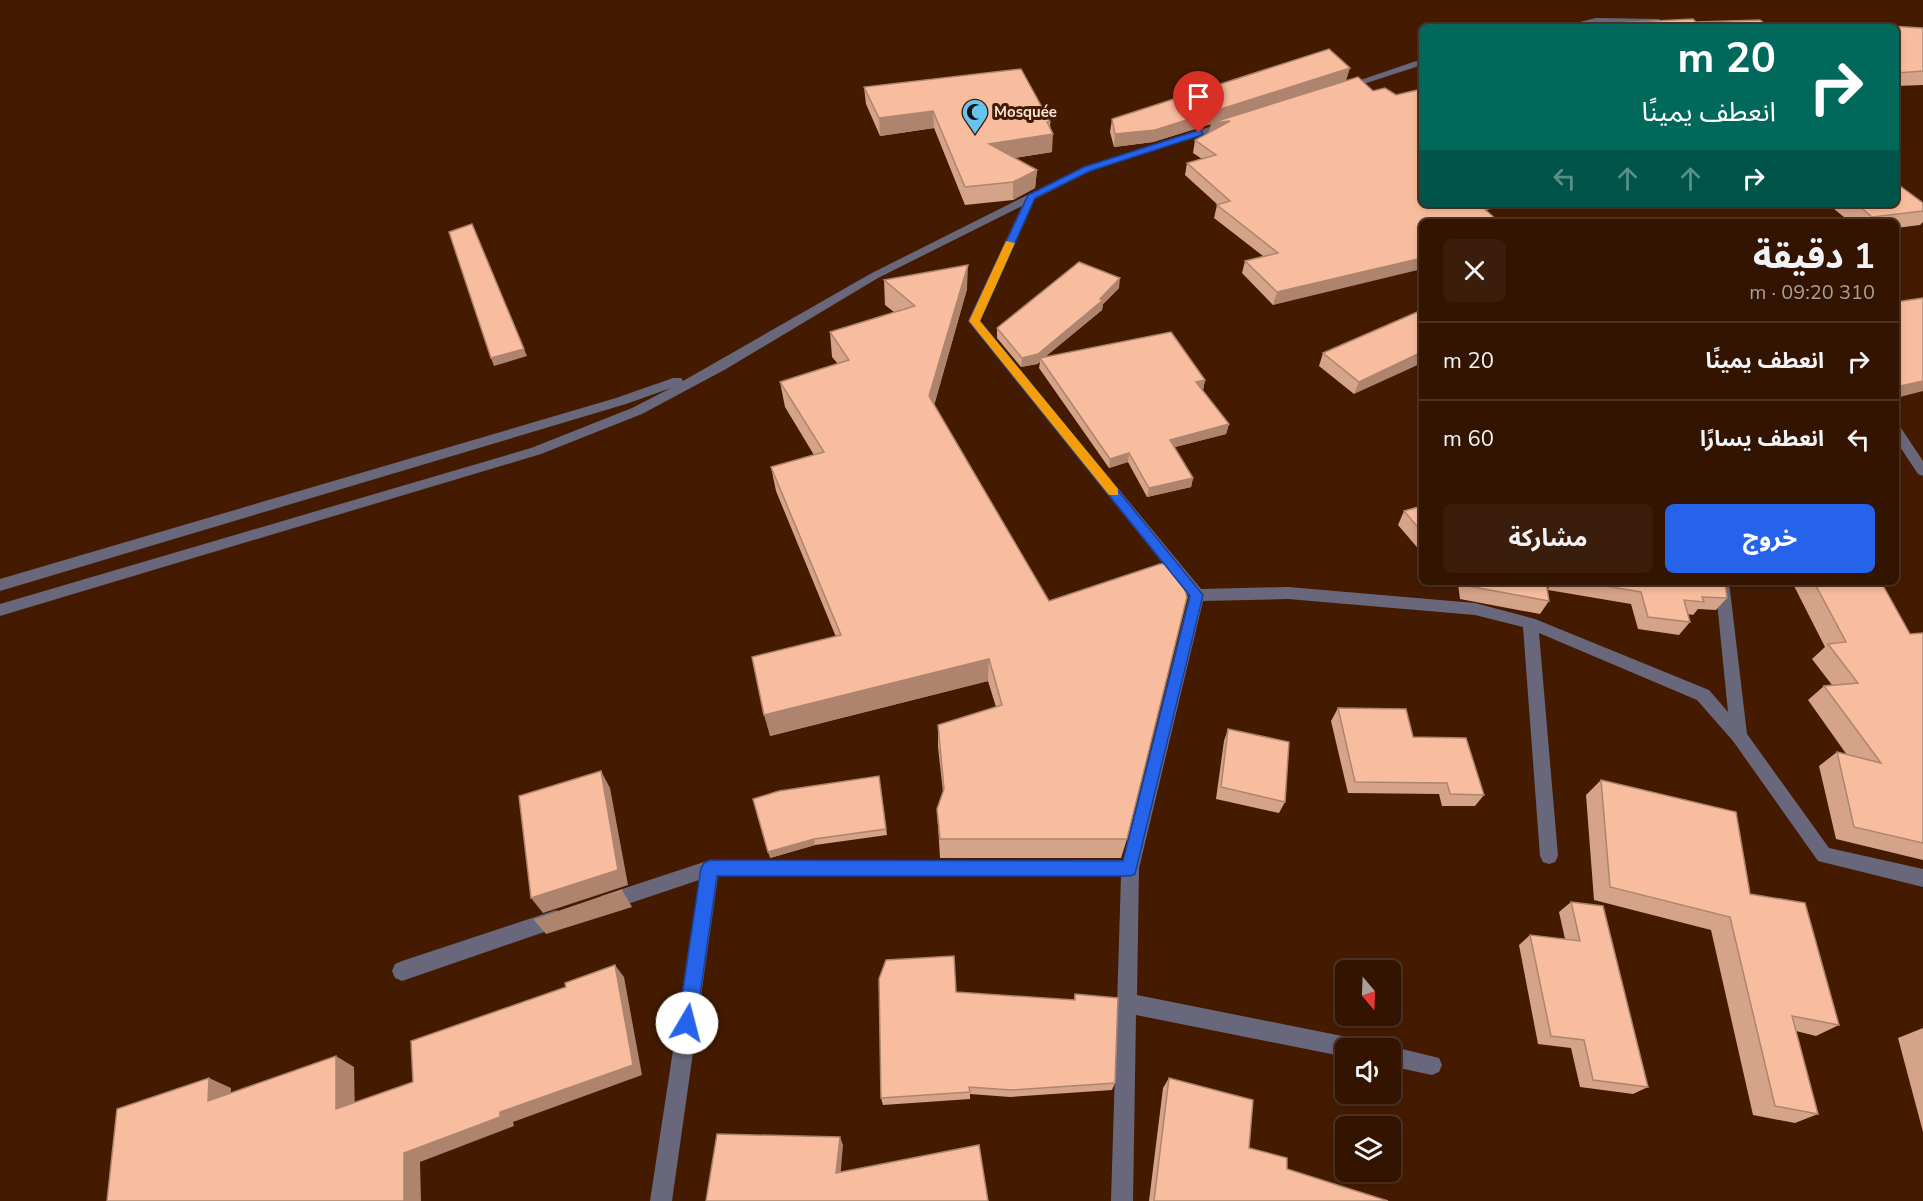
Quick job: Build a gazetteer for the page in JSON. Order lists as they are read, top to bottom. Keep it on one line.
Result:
{"places":{"mosque":["Mosquée"]},"north":"bottom","page":{"turn":["20 m","انعطف يمينًا"],"heading":["1 دقيقة","310 m · 09:20"],"list":[{"name":"انعطف يمينًا","value":"20 m"},{"name":"انعطف يسارًا","value":"60 m"}],"buttons":["خروج","مشاركة"]}}
